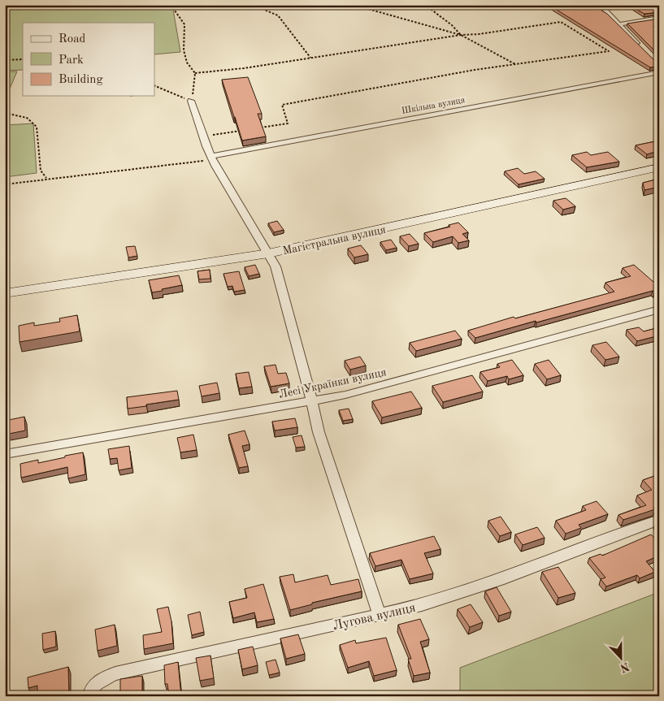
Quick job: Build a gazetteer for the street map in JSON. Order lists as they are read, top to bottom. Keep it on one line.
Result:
{"streets":{"main road":["Магістральна вулиця"],"street":["Шкільна вулиця","Лесі Українки вулиця","Лугова вулиця"]},"legend":["Road","Park","Building"],"north":"bottom"}
